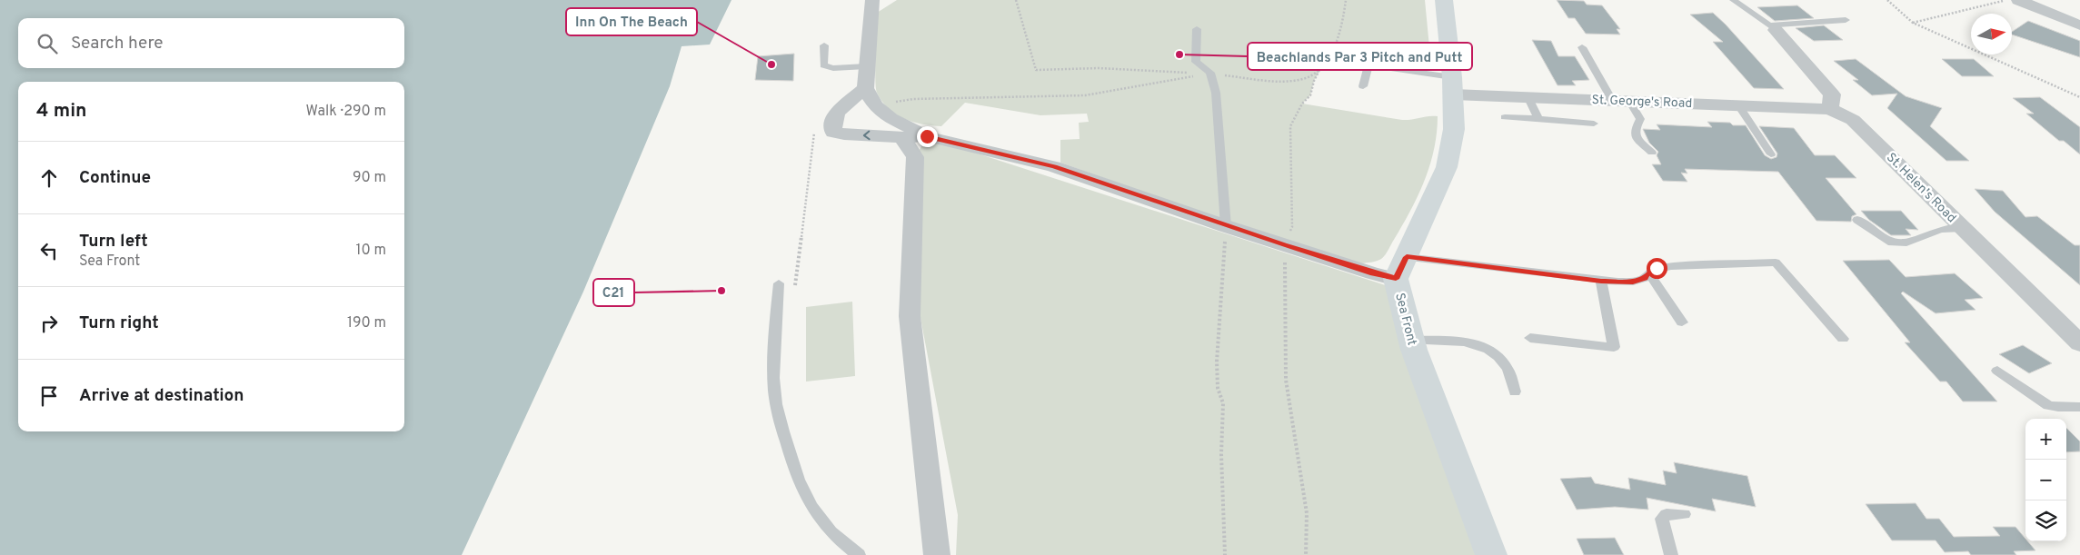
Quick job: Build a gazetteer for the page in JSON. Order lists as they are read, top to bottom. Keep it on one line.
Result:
{"streets":{"street":["St. George's Road","St. Helen's Road","Sea Front"]},"crossings":[["St. George's Road","St. Helen's Road"]],"places":["Beachlands Par 3 Pitch and Putt","Inn On The Beach","C21"],"north":"right","page":{"search":"Search here","heading":["4 min","Walk · 290 m"],"list":[["Continue","90 m"],["Turn left","Sea Front","10 m"],["Turn right","190 m"],"Arrive at destination"],"map_buttons":["+","−"]}}
